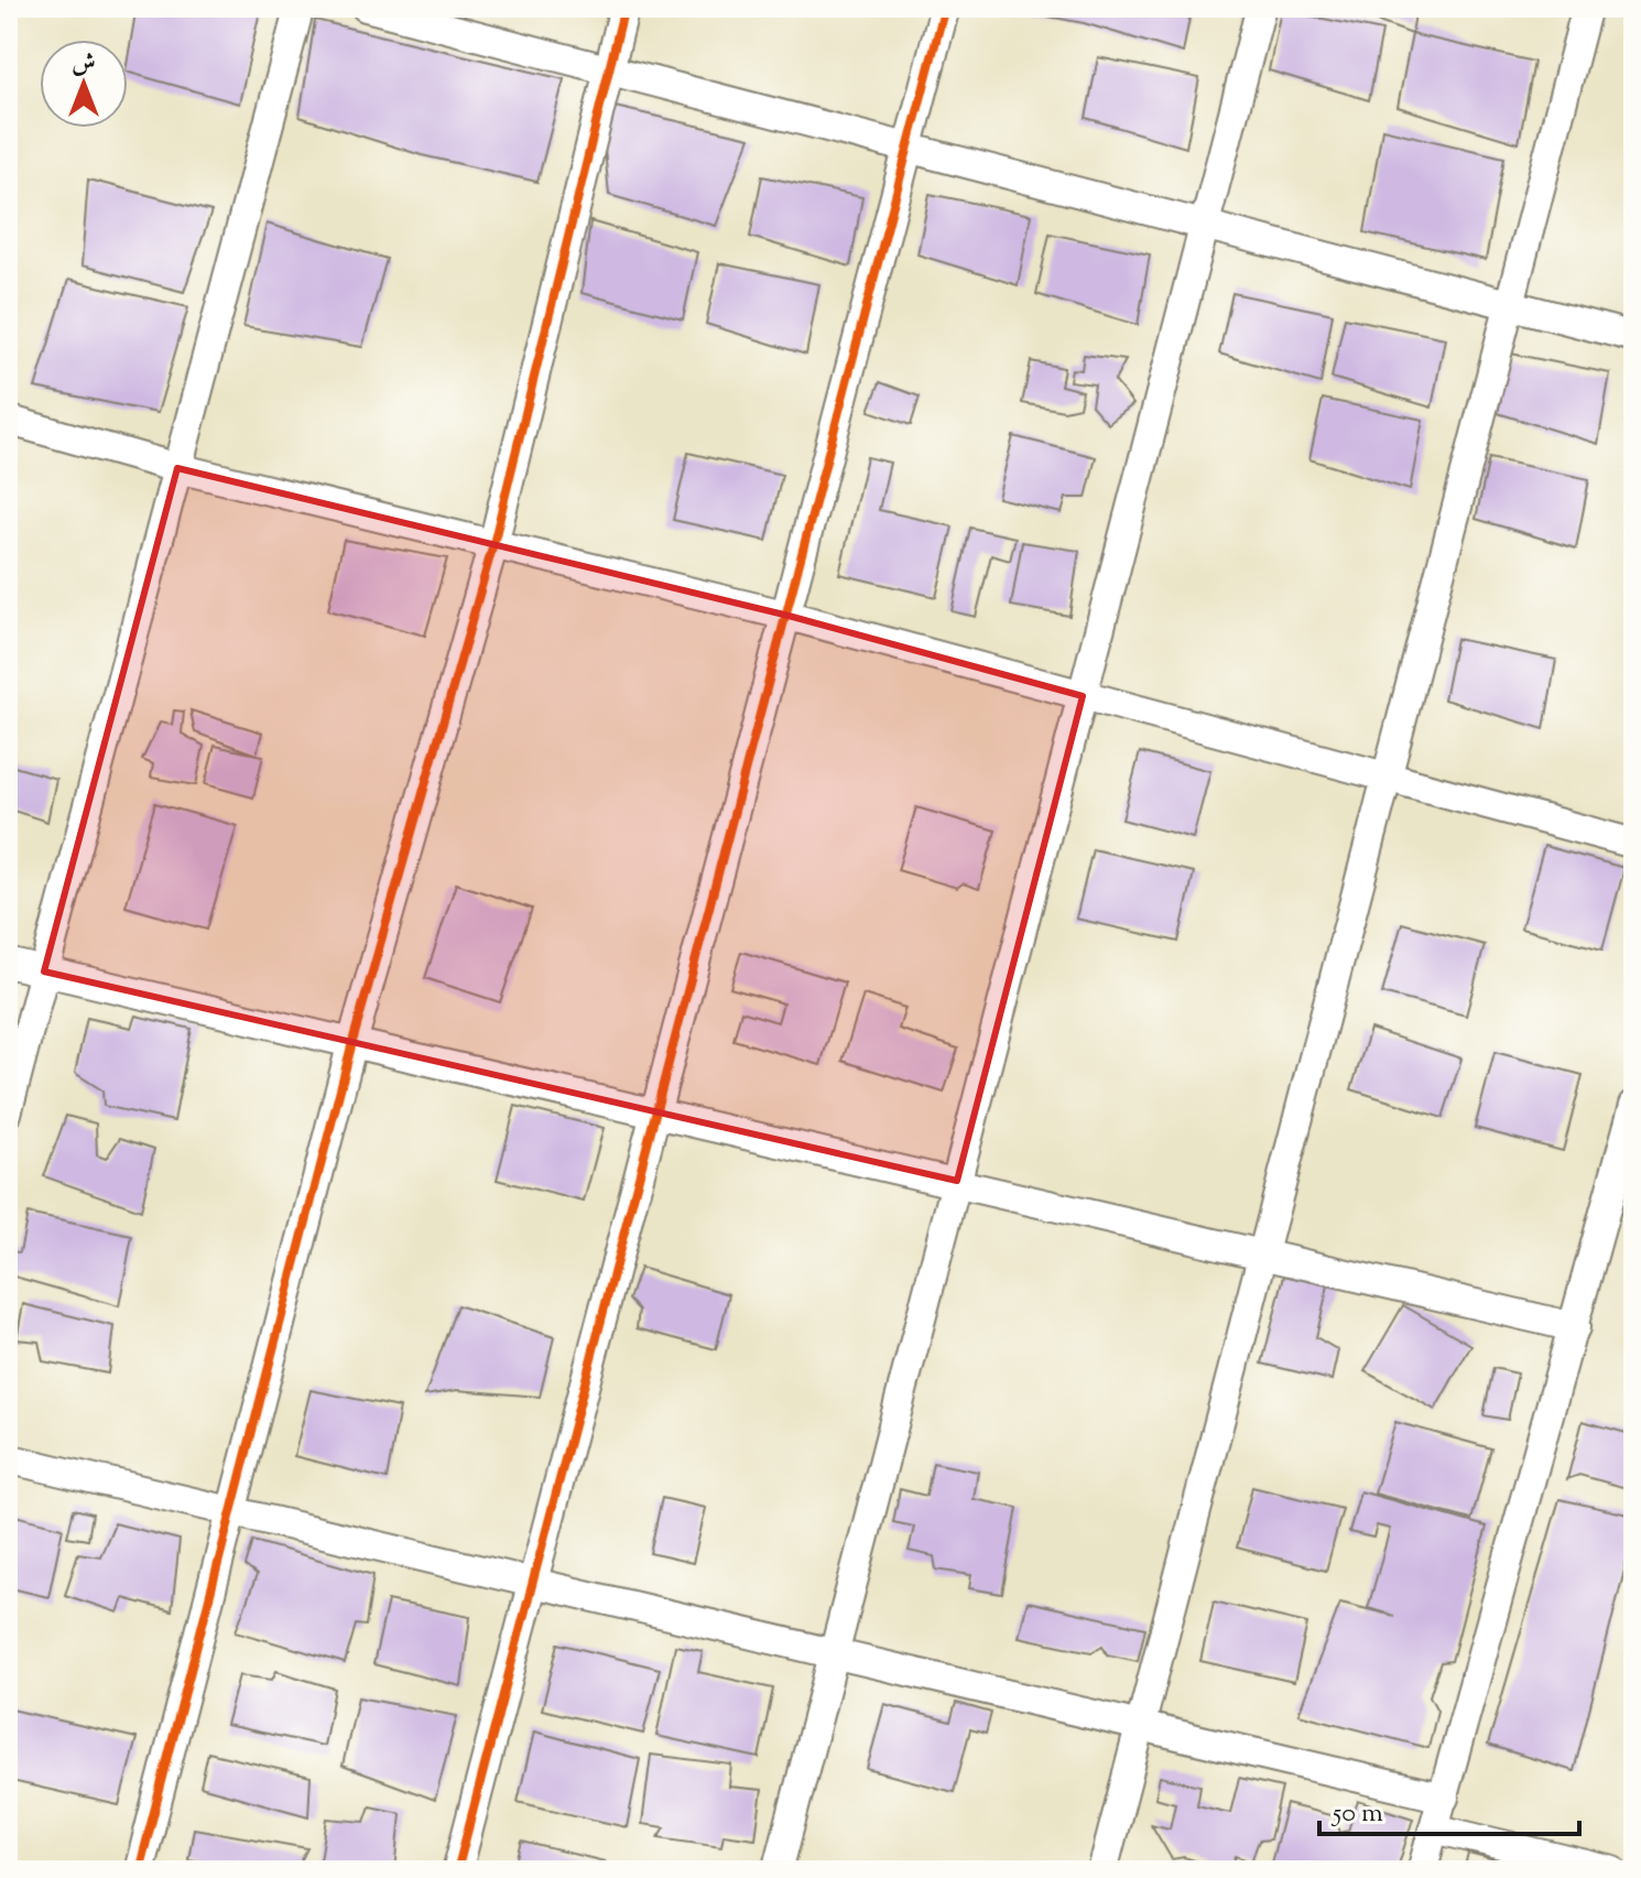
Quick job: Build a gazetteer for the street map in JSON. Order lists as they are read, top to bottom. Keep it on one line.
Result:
{"scale_bar":"50 m","north":"top"}
